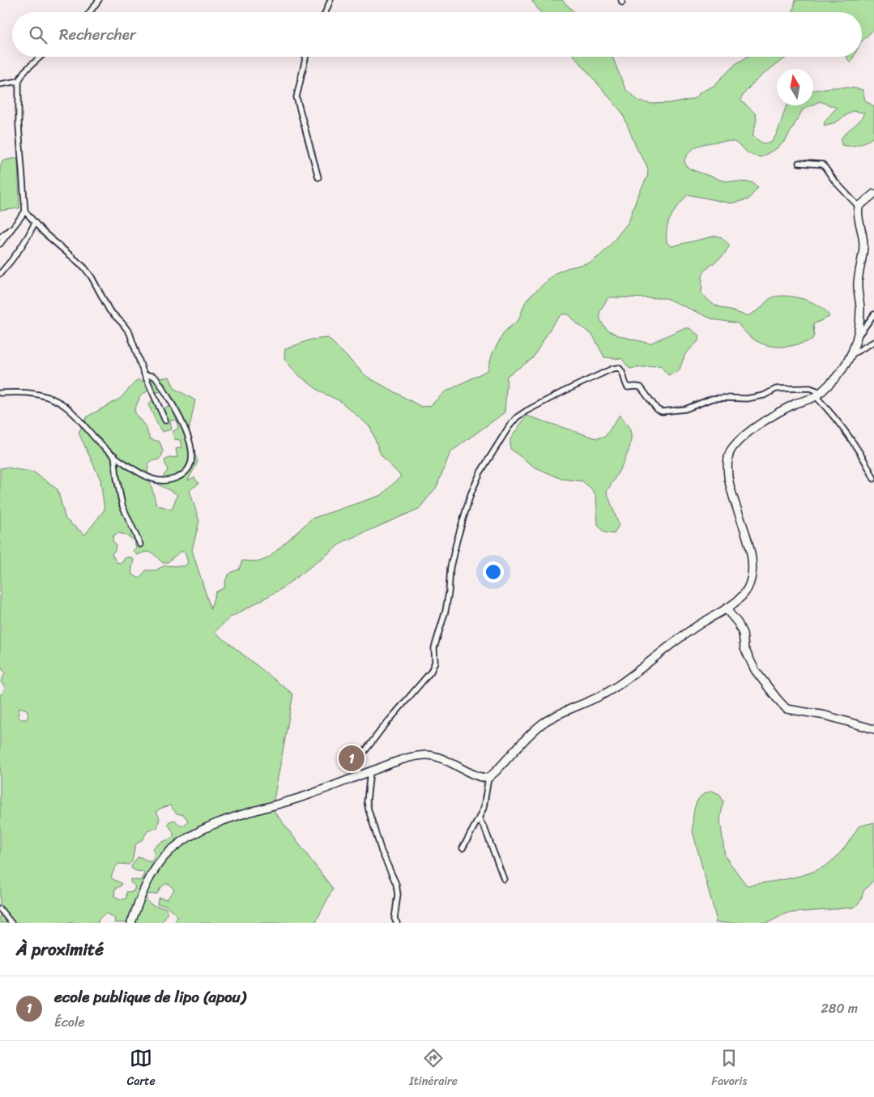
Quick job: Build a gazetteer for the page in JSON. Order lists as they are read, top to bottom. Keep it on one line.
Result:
{"north":"top","page":{"search":"Rechercher","pins":"1","heading":"À proximité","list":[{"mark":"1","name":"ecole publique de lipo (apou)","note":"École","value":"280 m"}],"nav":["Carte","Itinéraire","Favoris"]}}
